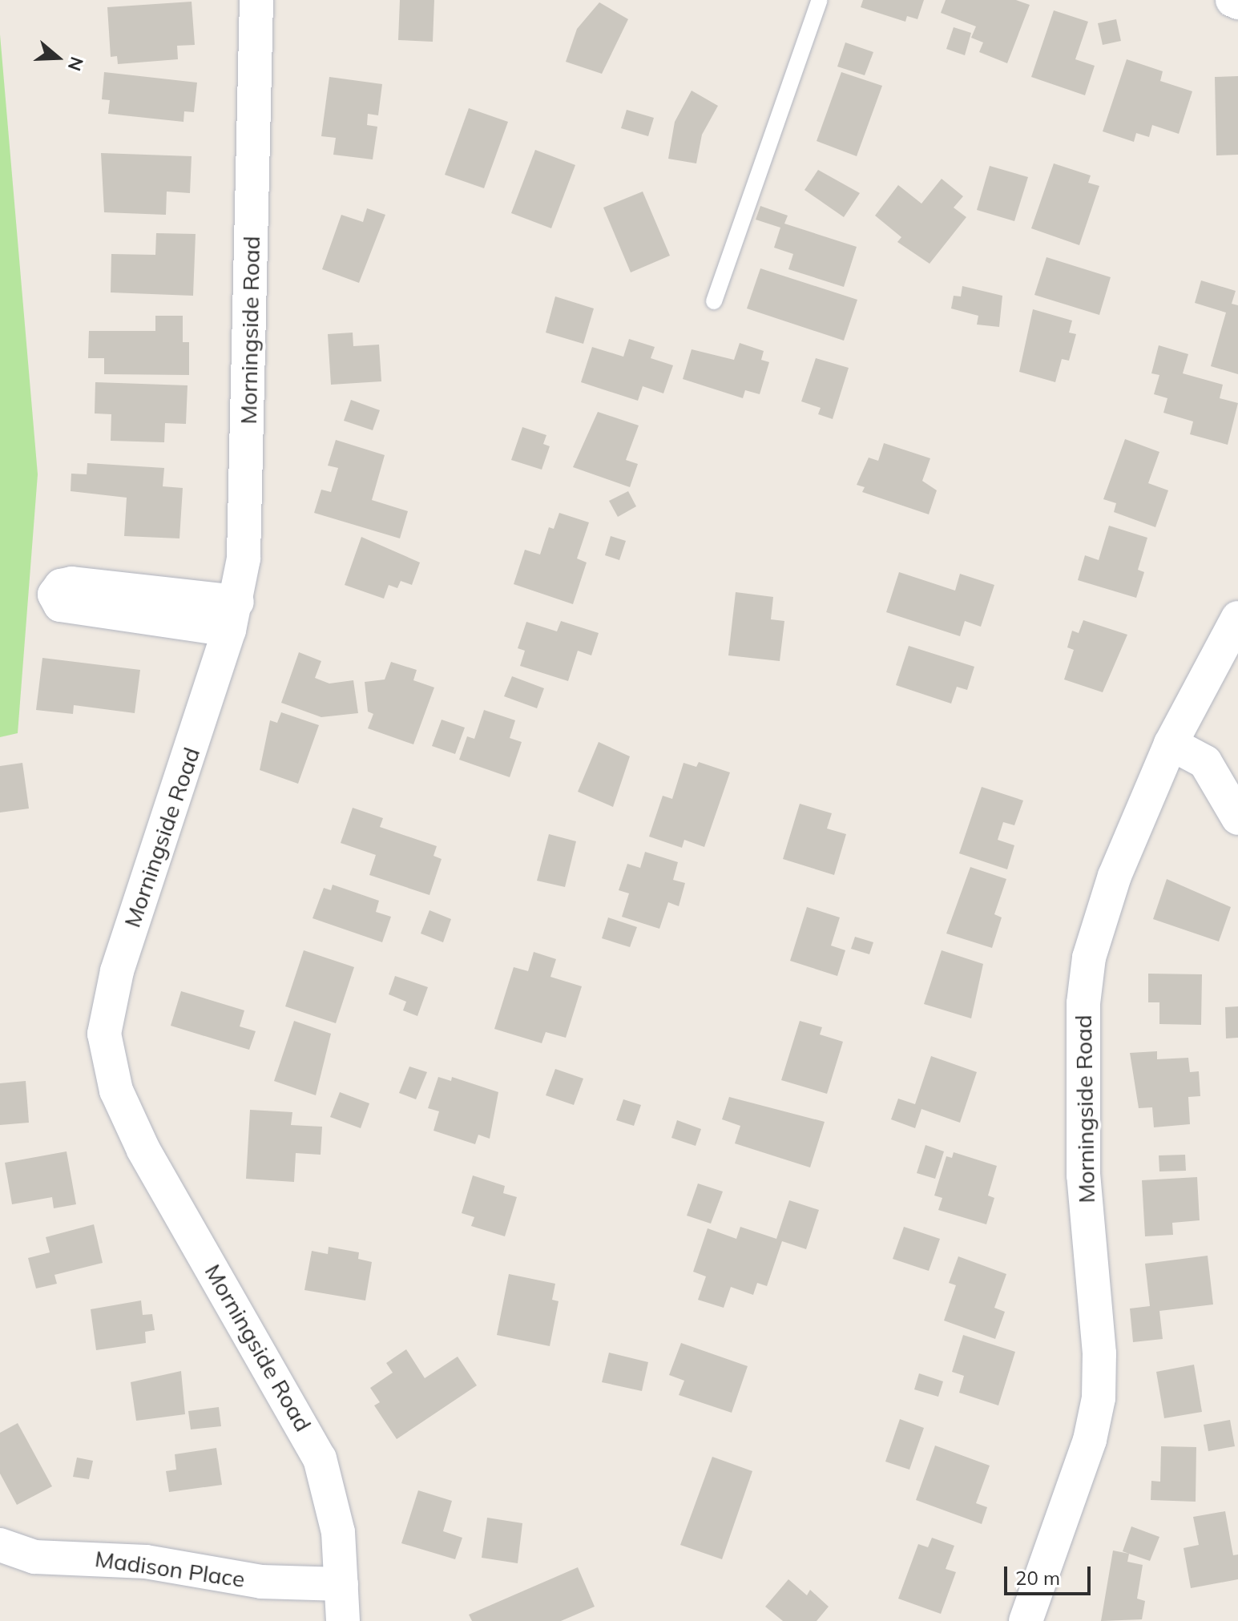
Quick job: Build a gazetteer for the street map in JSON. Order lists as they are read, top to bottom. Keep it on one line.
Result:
{"streets":{"street":["Morningside Road","Madison Place"]},"crossings":[["Morningside Road","Madison Place"]],"scale_bar":"20 m","north":"right"}
